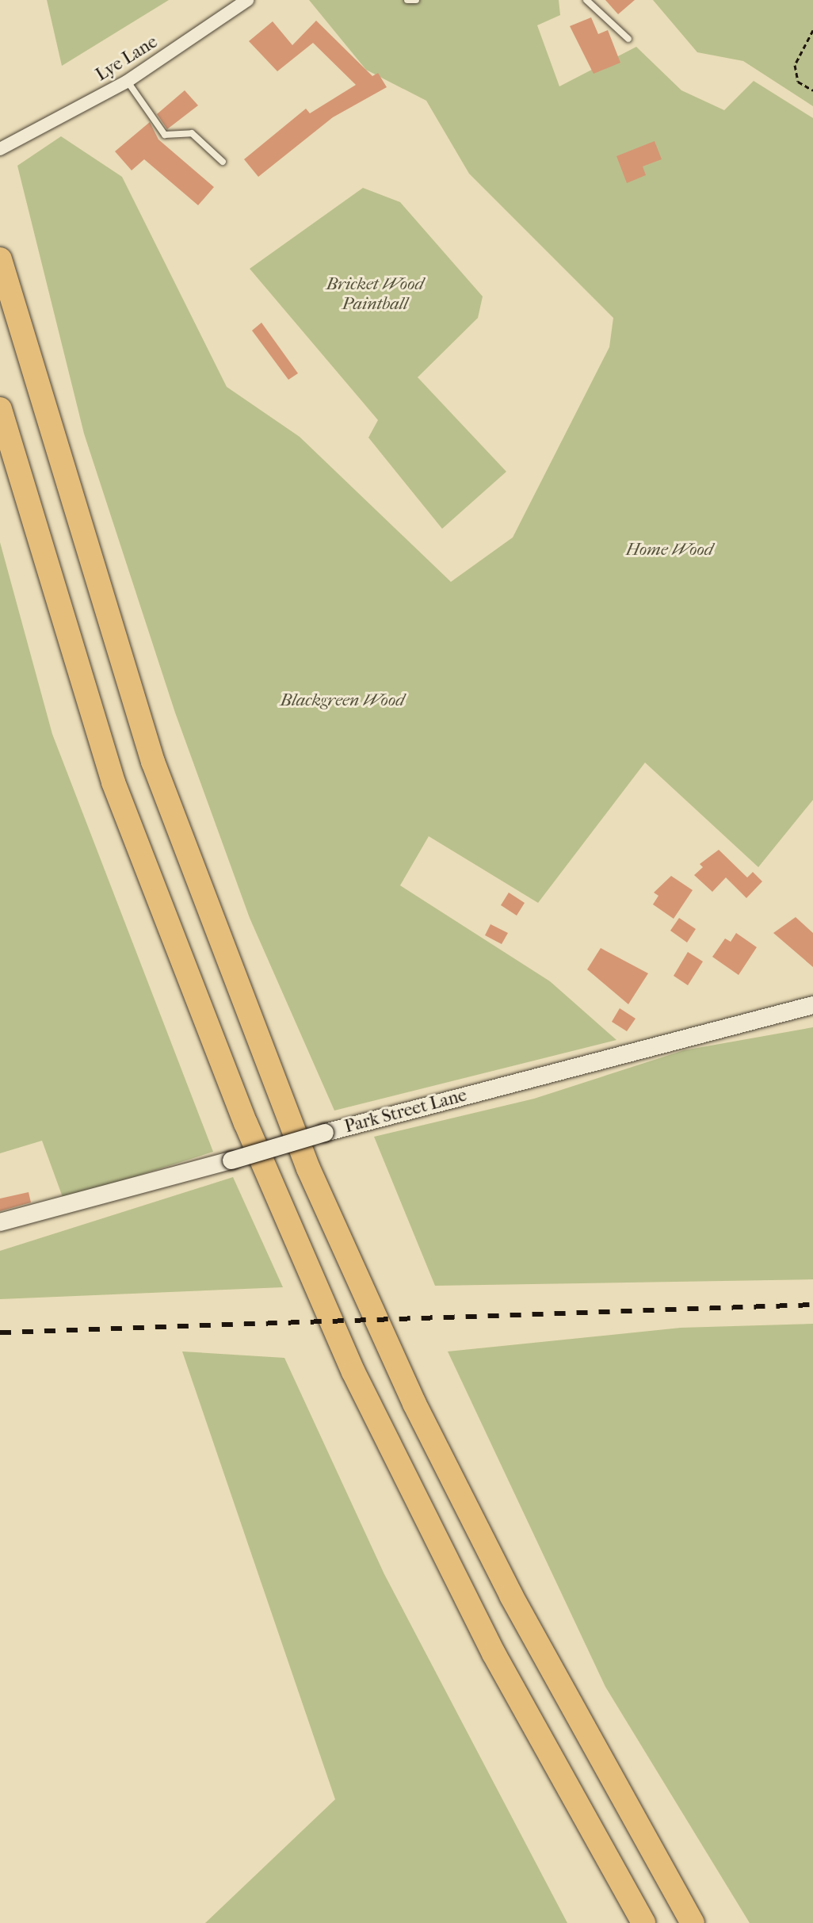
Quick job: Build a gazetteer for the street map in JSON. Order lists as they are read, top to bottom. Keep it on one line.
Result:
{"streets":{"street":["Lye Lane","Park Street Lane"]},"parks":["Bricket Wood Paintball","Home Wood","Blackgreen Wood"]}
